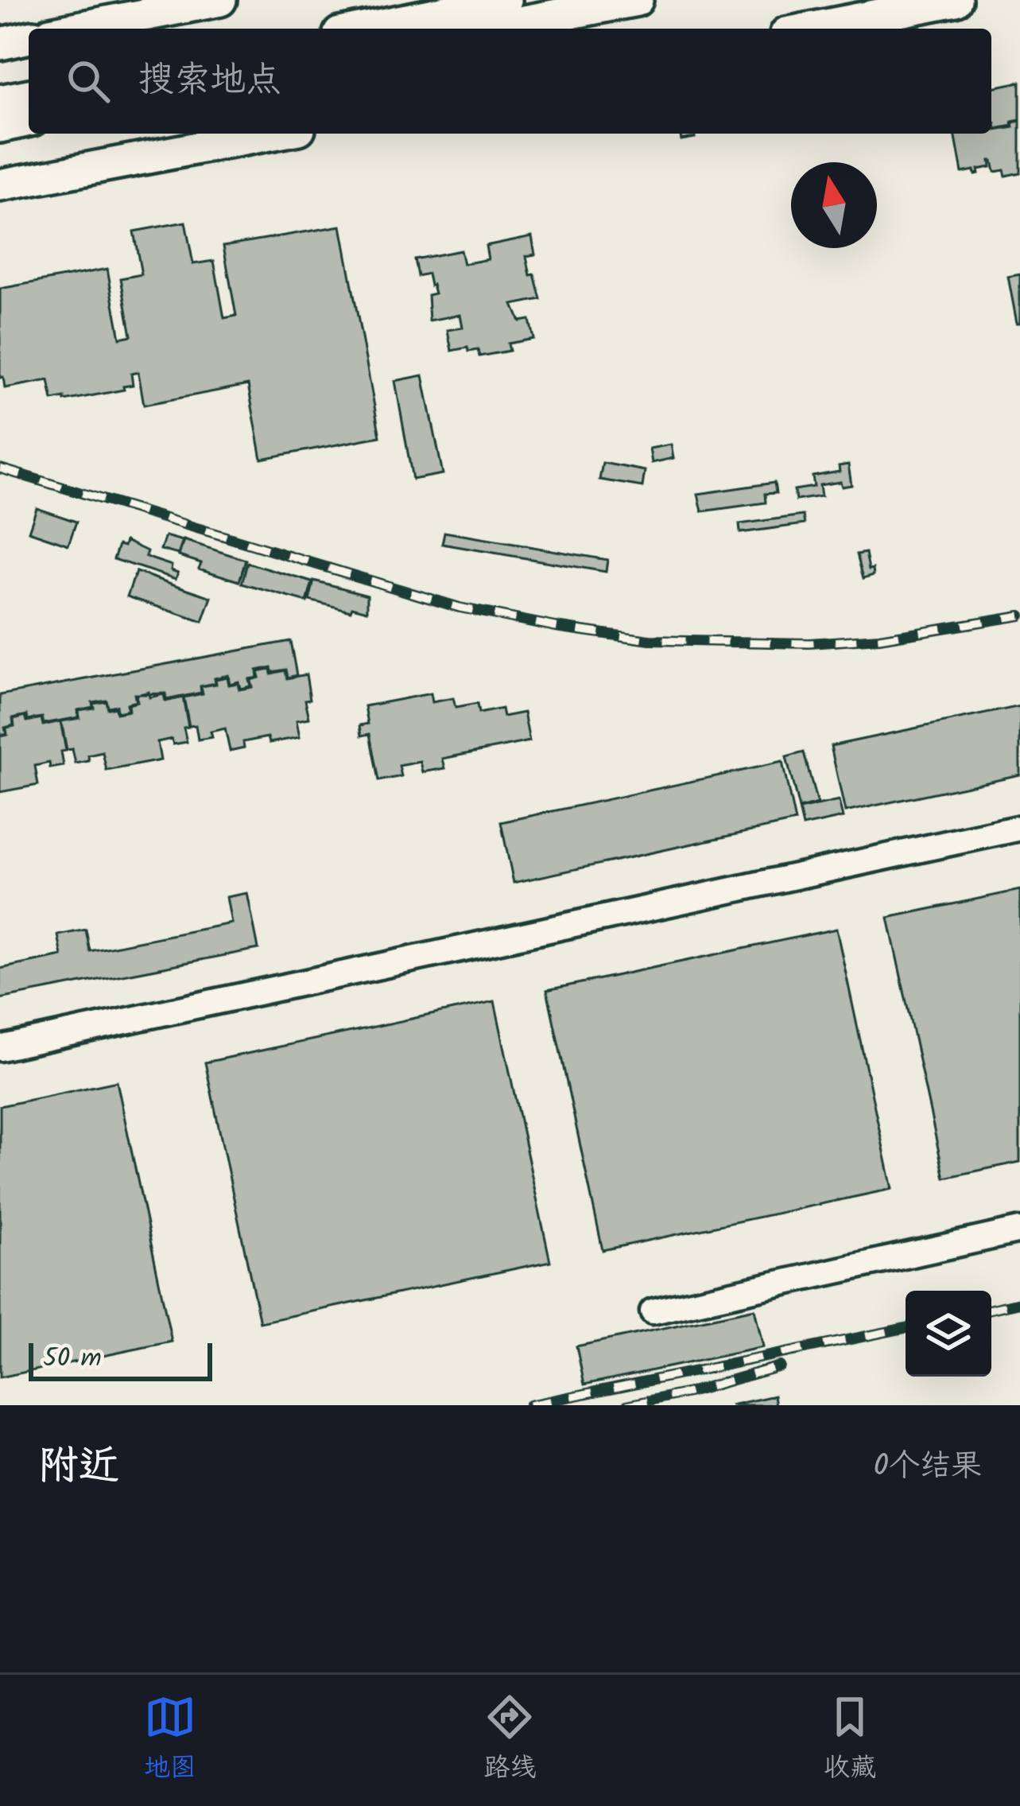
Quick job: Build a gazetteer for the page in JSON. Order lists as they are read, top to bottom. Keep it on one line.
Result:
{"scale_bar":"50 m","north":"top","page":{"search":"搜索地点","scale":"50 m","heading":["附近","0个结果"],"nav":["地图","路线","收藏"]}}
